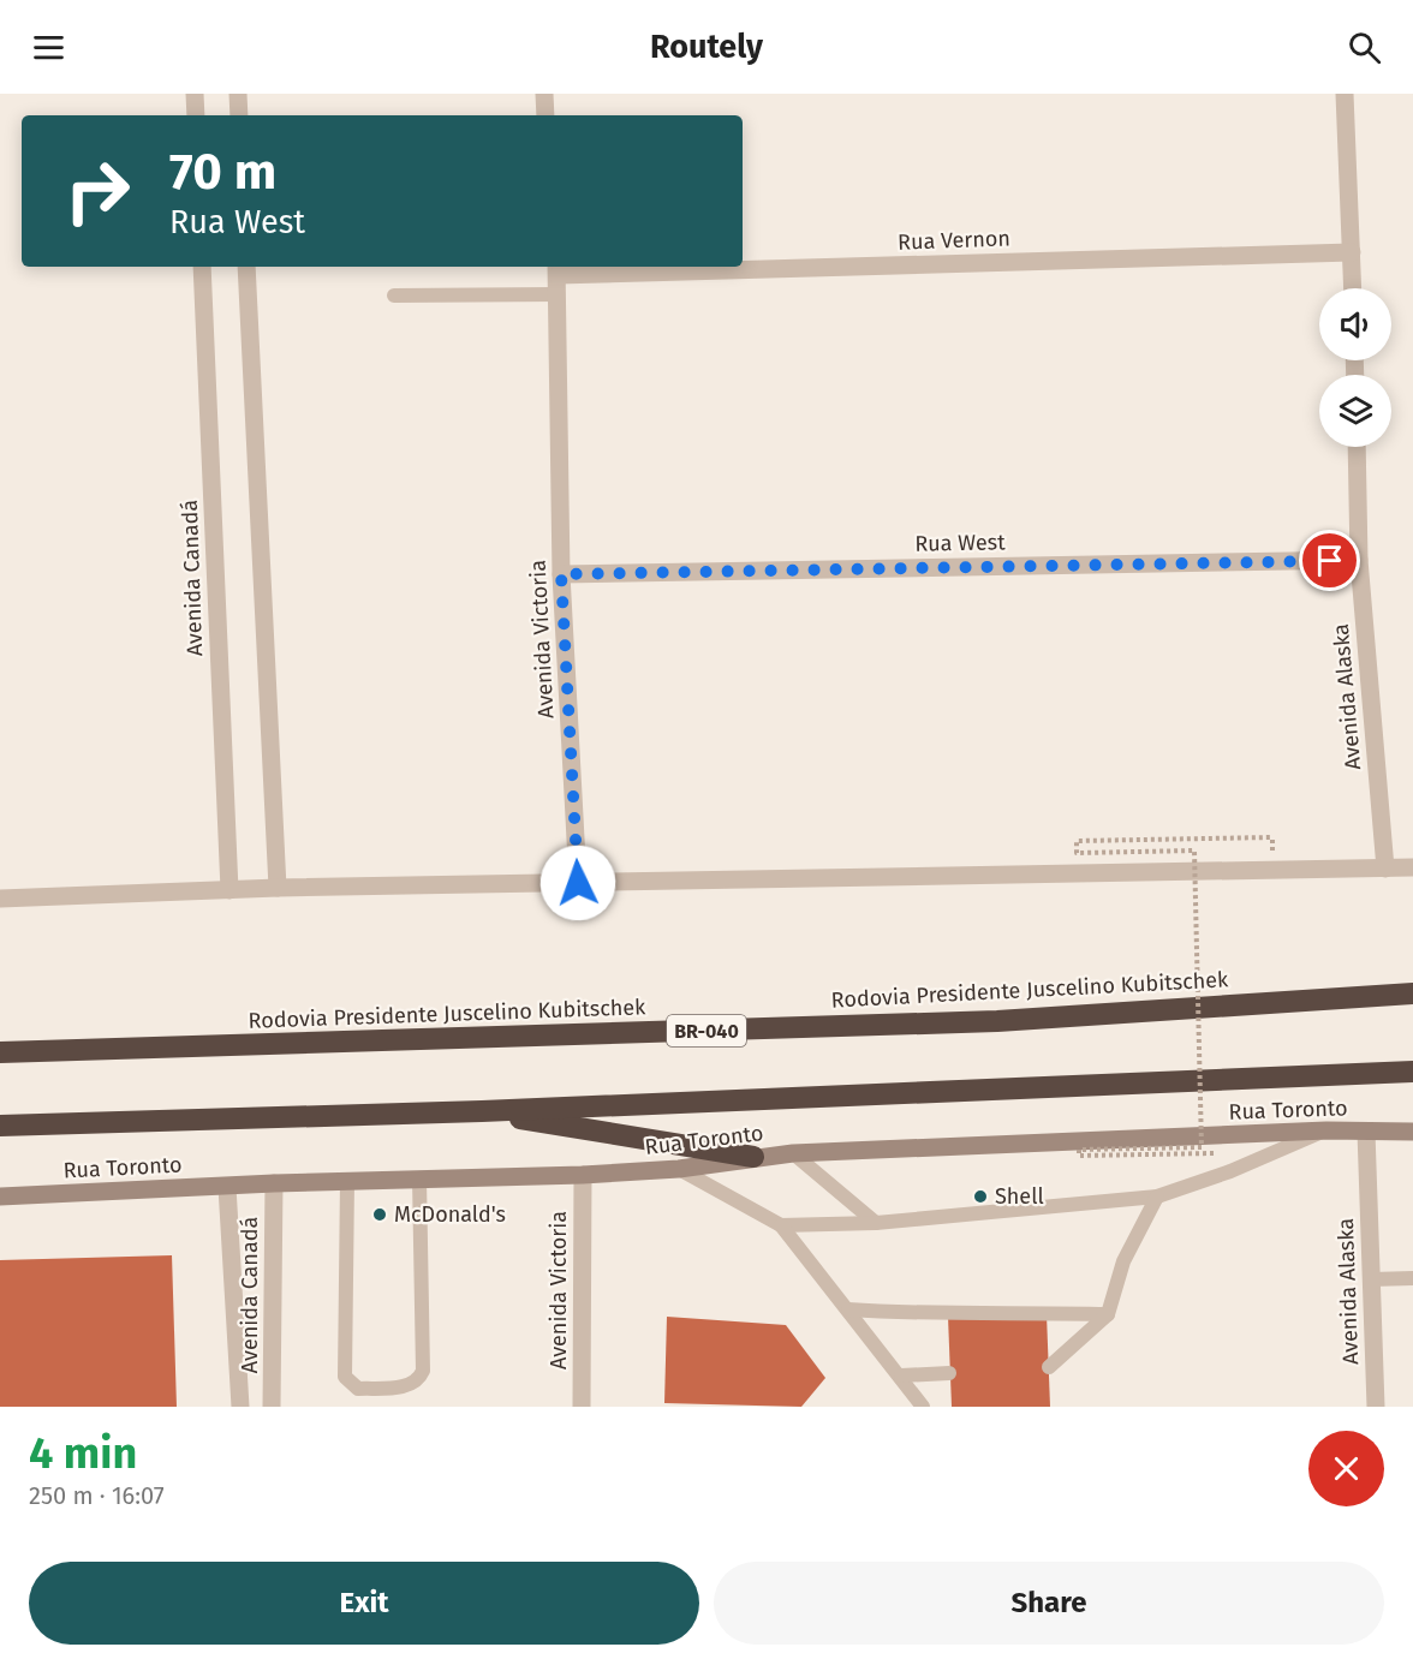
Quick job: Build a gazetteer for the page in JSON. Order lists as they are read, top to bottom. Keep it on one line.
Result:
{"streets":{"highway":["Rodovia Presidente Juscelino Kubitschek","BR-040"],"main road":["Rua Toronto"],"street":["Rua Vernon","Rua West","Avenida Canadá","Avenida Victoria","Avenida Alaska"]},"crossings":[["Rua Vernon","Avenida Victoria"],["Rua West","Avenida Victoria"],["Rua West","Avenida Alaska"],["Avenida Canadá","Rua Toronto"],["Avenida Victoria","Rua Toronto"],["Avenida Alaska","Rua Toronto"]],"places":["Shell","McDonald's"],"page":{"header":"Routely","turn":["70 m","Rua West"],"heading":["4 min","250 m · 16:07"],"buttons":["Exit","Share"]}}
